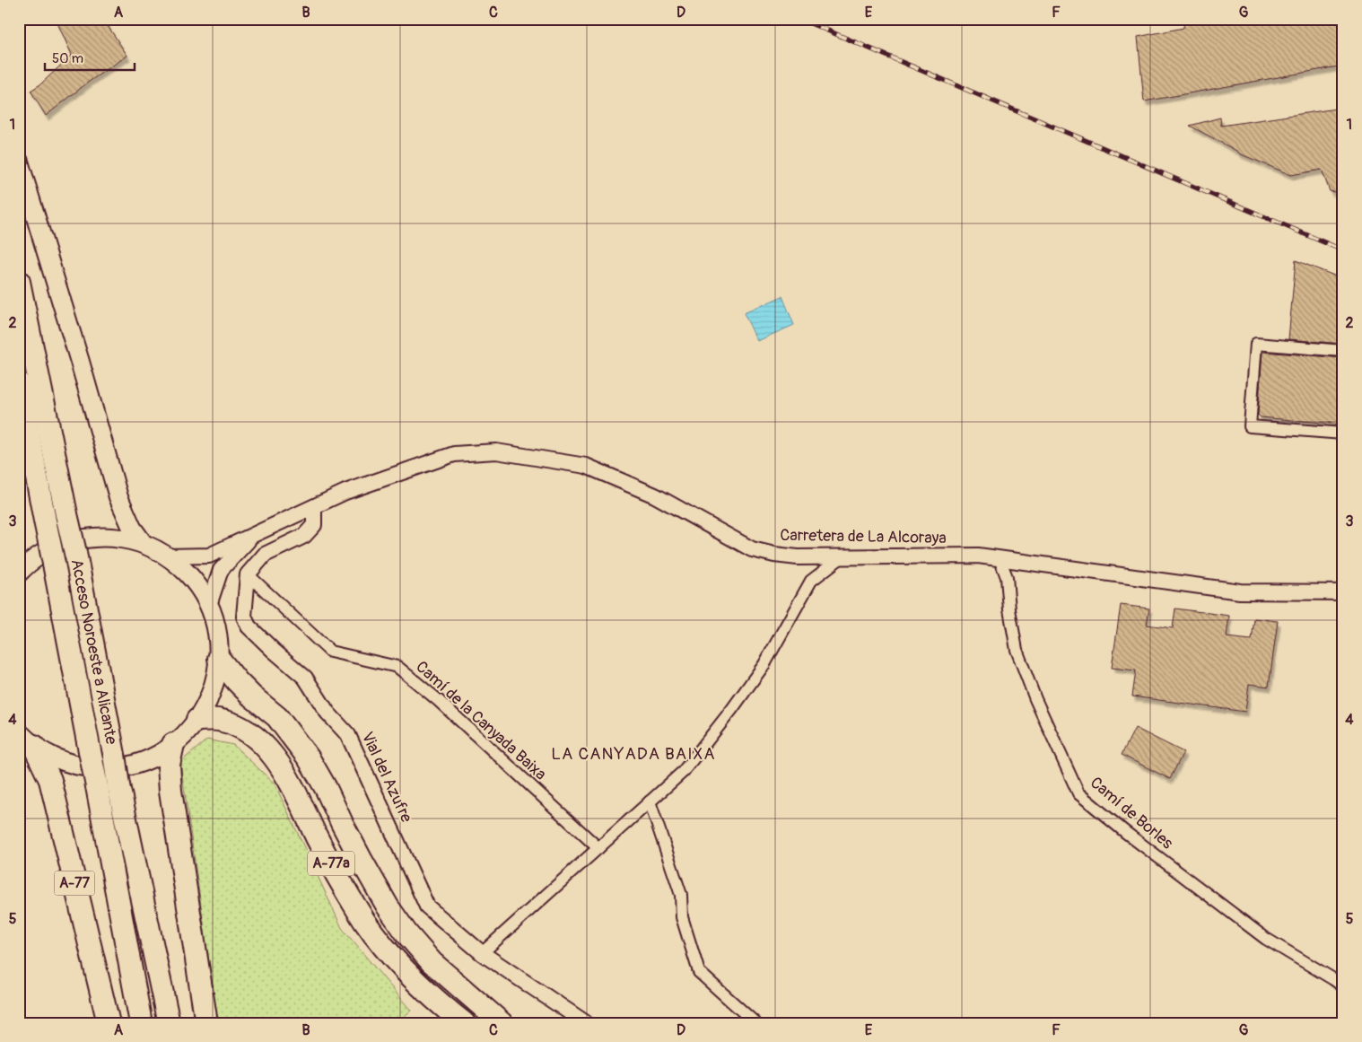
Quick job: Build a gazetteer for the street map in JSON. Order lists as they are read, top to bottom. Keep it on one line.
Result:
{"streets":{"highway":["Acceso Noroeste a Alicante","A-77a","A-77"],"street":["Carretera de La Alcoraya","Camí de la Canyada Baixa","Vial del Azufre","Camí de Borles"]},"crossings":[["Carretera de La Alcoraya","Camí de Borles"],["Camí de la Canyada Baixa","Vial del Azufre"]],"districts":["LA CANYADA BAIXA"],"scale_bar":"50 m","grid":{"columns":["A","B","C","D","E","F","G"],"rows":["1","2","3","4","5"]}}
